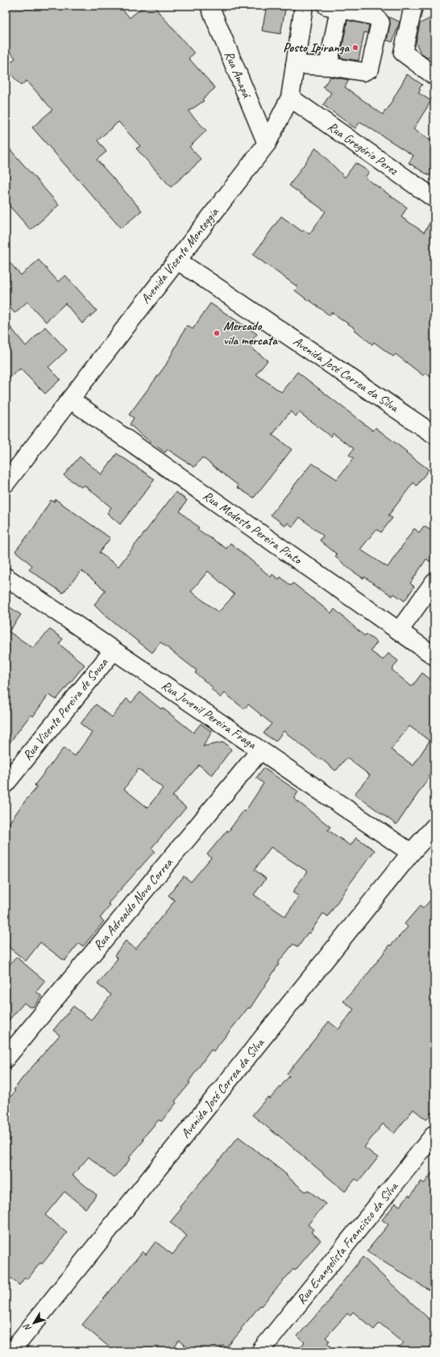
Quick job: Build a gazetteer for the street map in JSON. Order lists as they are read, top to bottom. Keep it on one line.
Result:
{"streets":{"street":["Rua Amapá","Rua Gregório Perez","Avenida Vicente Monteggia","Avenida José Correa da Silva","Rua Modesto Pereira Pinto","Rua Vicente Pereira de Souza","Rua Juvenil Pereira Fraga","Rua Adroaldo Novo Correa","Rua Evangelista Francisco da Silva"]},"crossings":[["Rua Amapá","Avenida Vicente Monteggia"],["Rua Gregório Perez","Avenida Vicente Monteggia"],["Avenida Vicente Monteggia","Avenida José Correa da Silva"],["Avenida Vicente Monteggia","Rua Modesto Pereira Pinto"],["Avenida José Correa da Silva","Rua Juvenil Pereira Fraga"],["Rua Vicente Pereira de Souza","Rua Juvenil Pereira Fraga"],["Rua Juvenil Pereira Fraga","Rua Adroaldo Novo Correa"]],"places":["Posto Ipiranga","Mercado vila mercata"],"north":"bottom left"}
